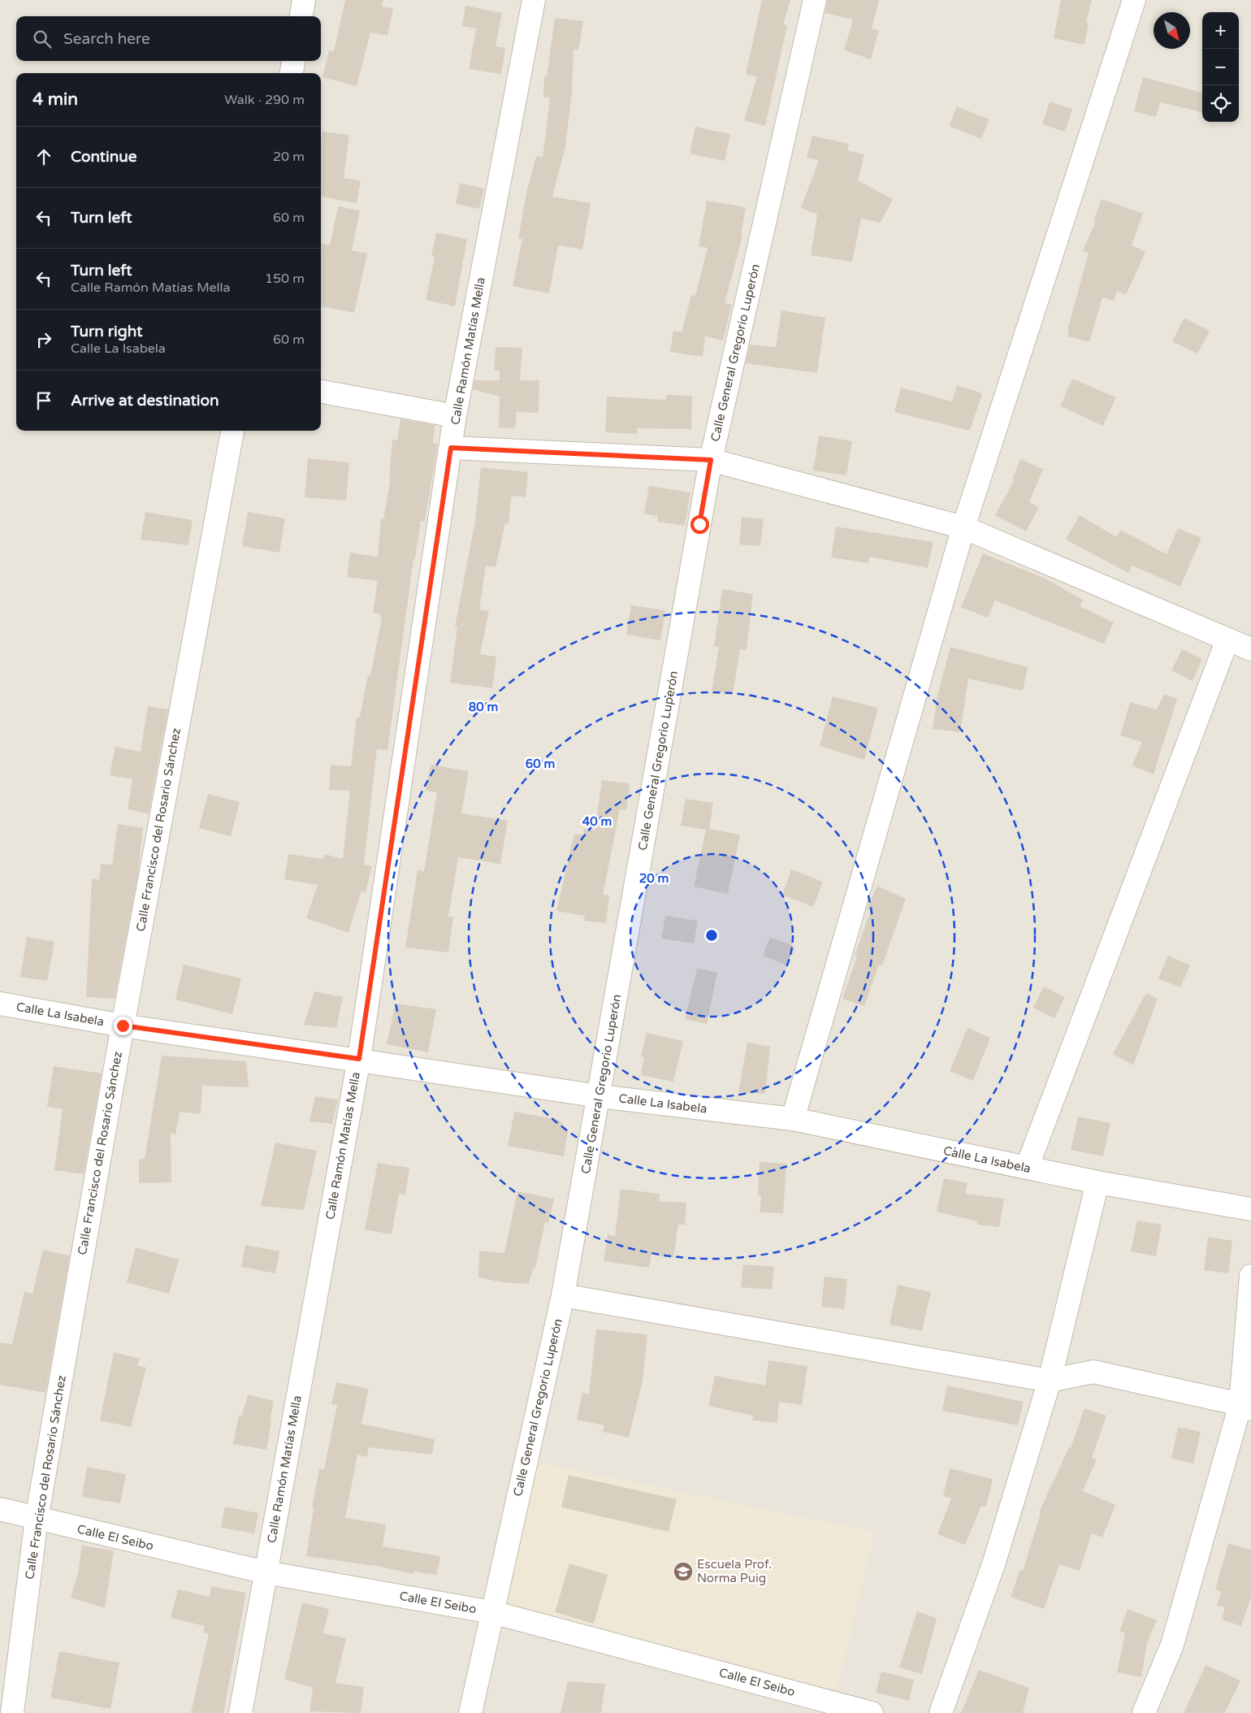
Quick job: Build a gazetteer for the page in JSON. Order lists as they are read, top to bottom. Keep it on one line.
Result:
{"streets":{"street":["Calle Ramón Matías Mella","Calle General Gregorio Luperón","Calle Francisco del Rosario Sánchez","Calle La Isabela","Calle El Seibo"]},"crossings":[["Calle Ramón Matías Mella","Calle La Isabela"],["Calle Ramón Matías Mella","Calle El Seibo"],["Calle General Gregorio Luperón","Calle La Isabela"],["Calle General Gregorio Luperón","Calle El Seibo"],["Calle Francisco del Rosario Sánchez","Calle La Isabela"],["Calle Francisco del Rosario Sánchez","Calle El Seibo"]],"places":{"school or university":["Escuela Prof. Norma Puig"]},"north":"bottom right","page":{"map_buttons":["+","−"],"search":"Search here","heading":["4 min","Walk · 290 m"],"list":[["Continue","20 m"],["Turn left","60 m"],["Turn left","Calle Ramón Matías Mella","150 m"],["Turn right","Calle La Isabela","60 m"],"Arrive at destination"]},"rings":["80 m","60 m","40 m","20 m"]}
